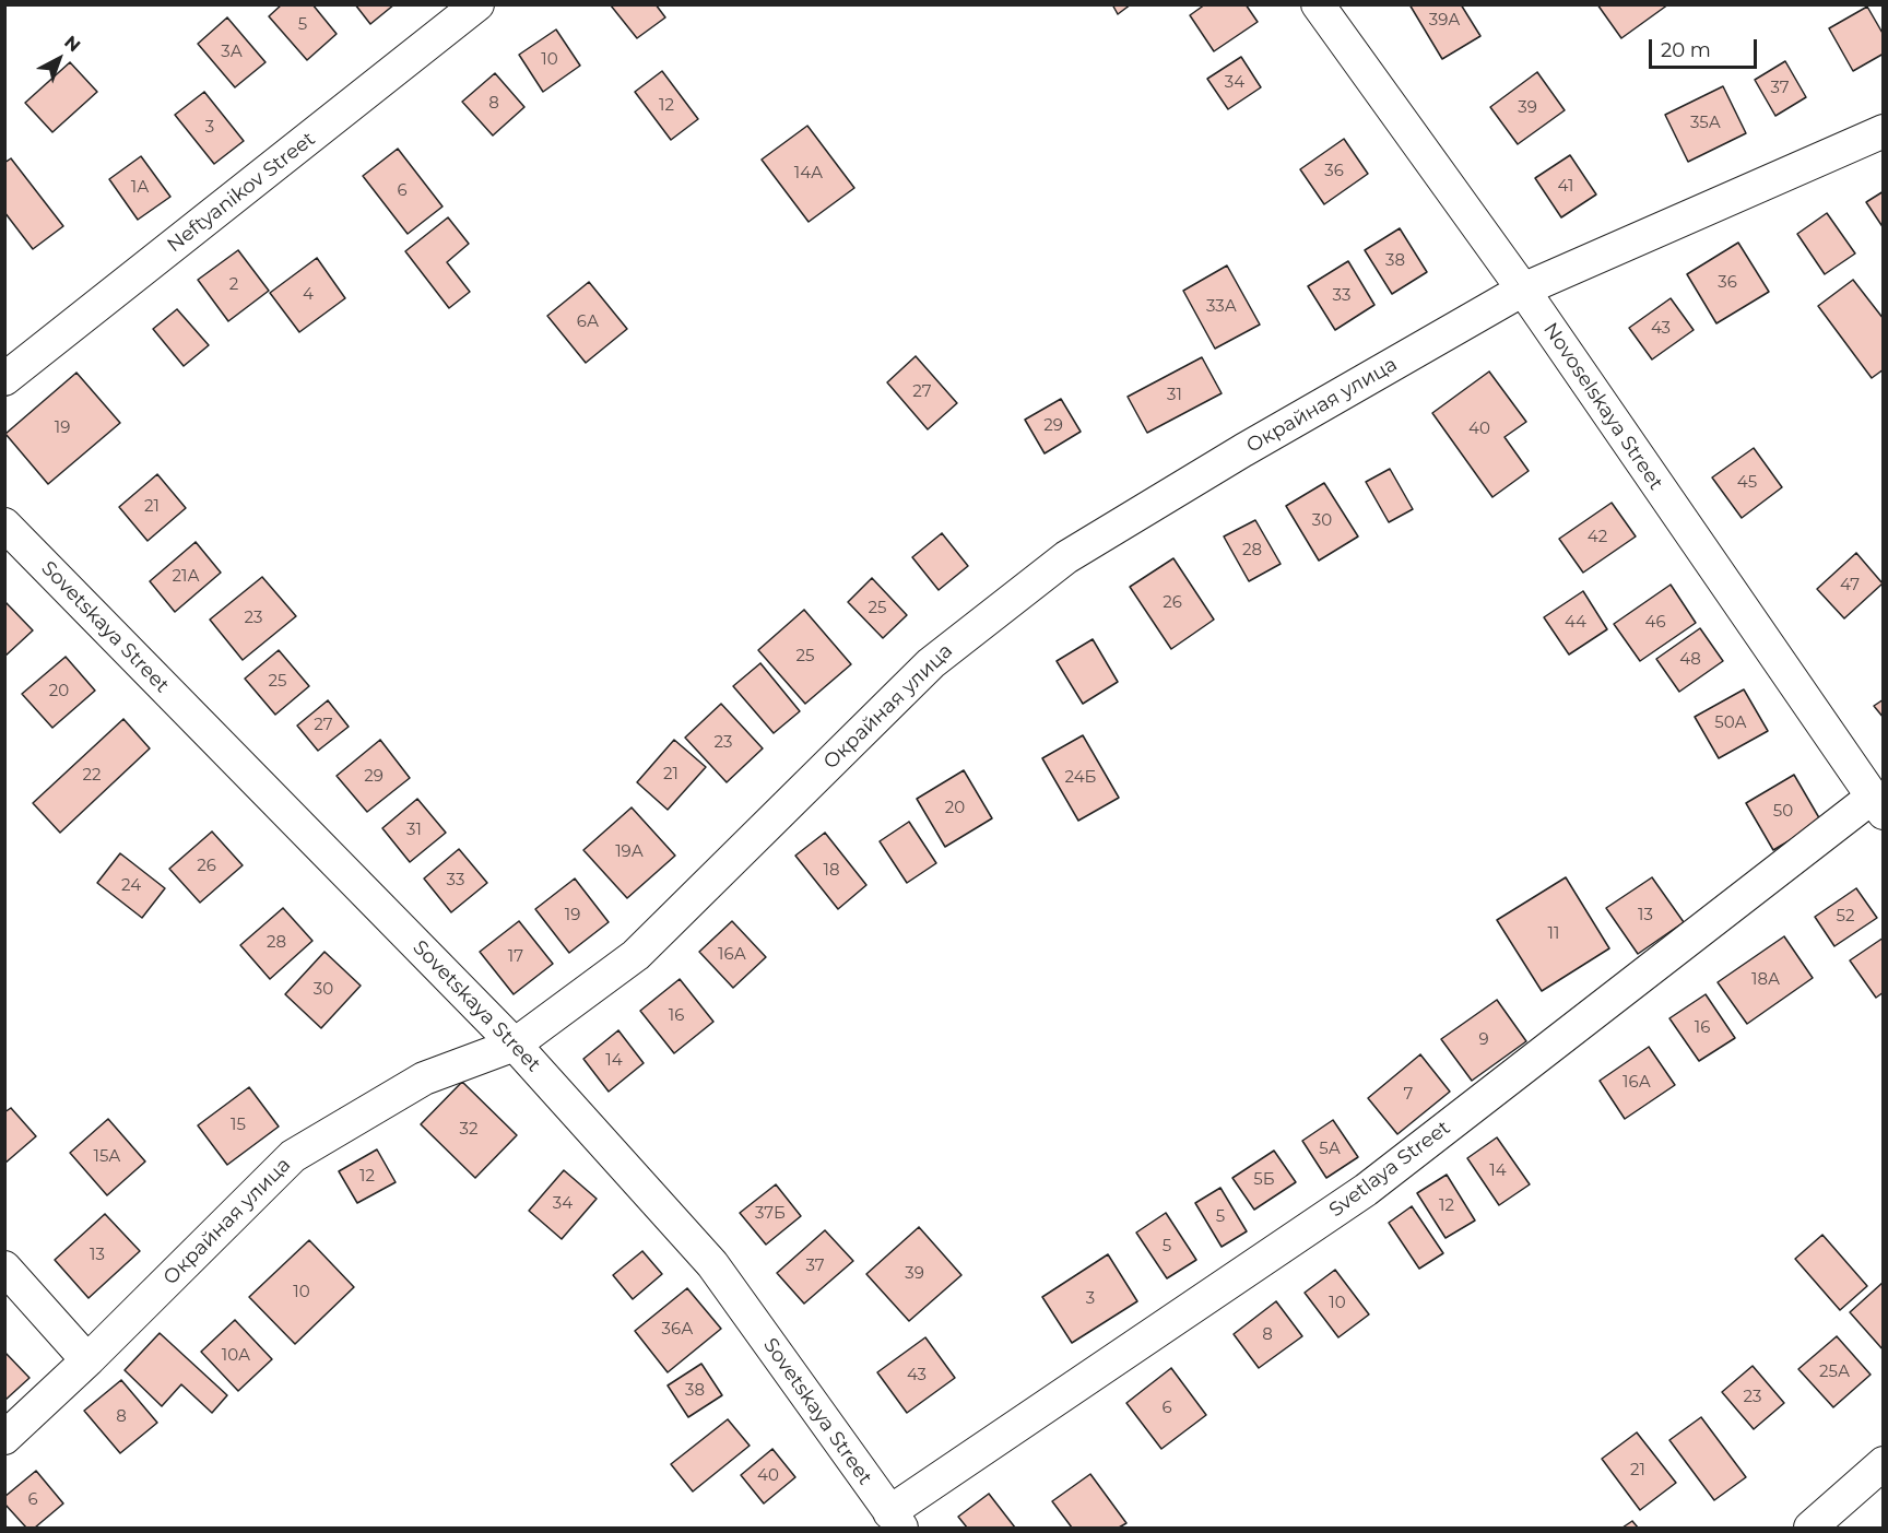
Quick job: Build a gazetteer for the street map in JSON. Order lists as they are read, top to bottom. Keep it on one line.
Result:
{"streets":{"street":["Neftyanikov Street","Окрайная улица","Novoselskaya Street","Sovetskaya Street","Svetlaya Street"]},"crossings":[["Окрайная улица","Novoselskaya Street"],["Окрайная улица","Sovetskaya Street"],["Novoselskaya Street","Svetlaya Street"],["Sovetskaya Street","Svetlaya Street"]],"house_numbers":["39А","5","3А","10","34","37","8","12","39","35А","3","36","14А","41","1А","6","38","36","2","4","33","33А","6А","43","27","31","29","19","40","45","21","30","42","28","21А","47","26","25","23","44","46","25","48","25","20","50А","27","23","21","22","29","24Б","20","50","31","19А","26","18","33","24","19","13","52","11","28","16А","17","18А","30","16","16","9","14","16А","7","15","32","5А","15А","14","12","5Б","34","12","37Б","5","5","13","37","39","10","3","10","36А","8","10А","25А","43","38","23","6","8","21","40","6"],"scale_bar":"20 m","north":"top right"}
